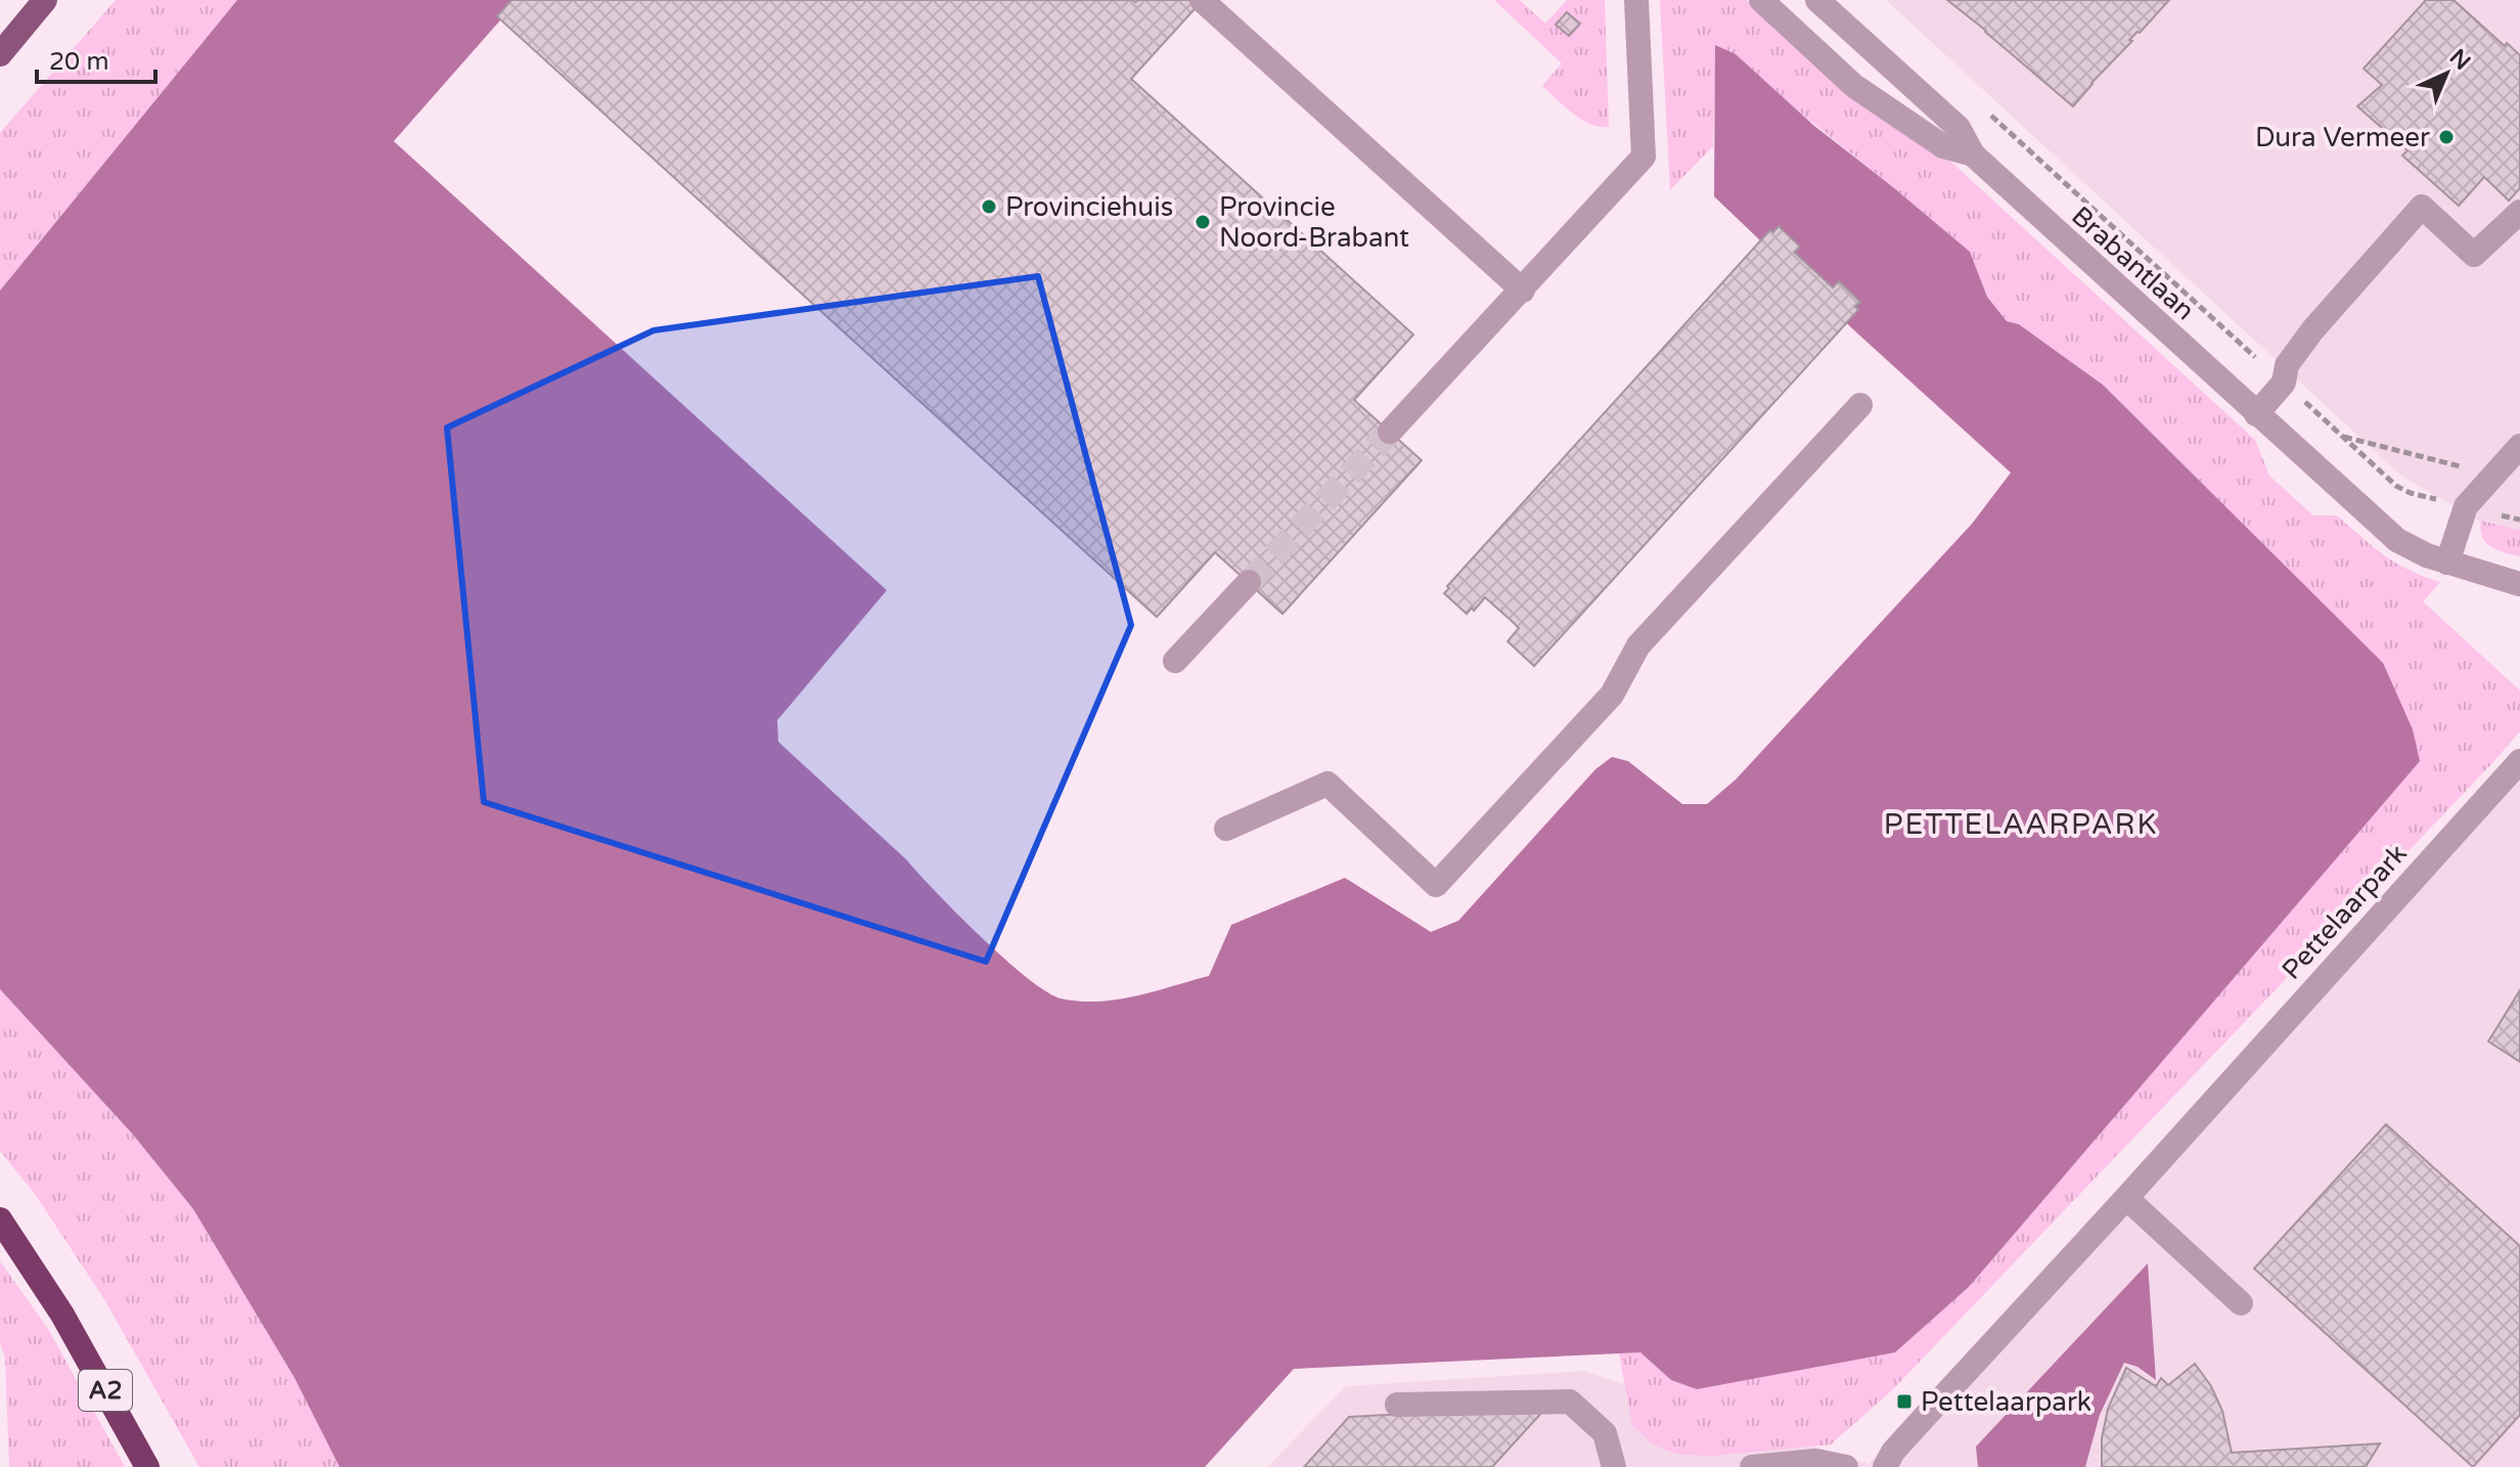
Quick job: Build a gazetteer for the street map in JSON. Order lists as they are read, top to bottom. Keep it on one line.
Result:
{"streets":{"highway":["A2"],"street":["Brabantlaan","Pettelaarpark"]},"districts":["PETTELAARPARK"],"places":{"other":["Dura Vermeer","Provinciehuis","Provincie Noord-Brabant"],"transit":["Pettelaarpark"]},"scale_bar":"20 m","north":"top right"}
